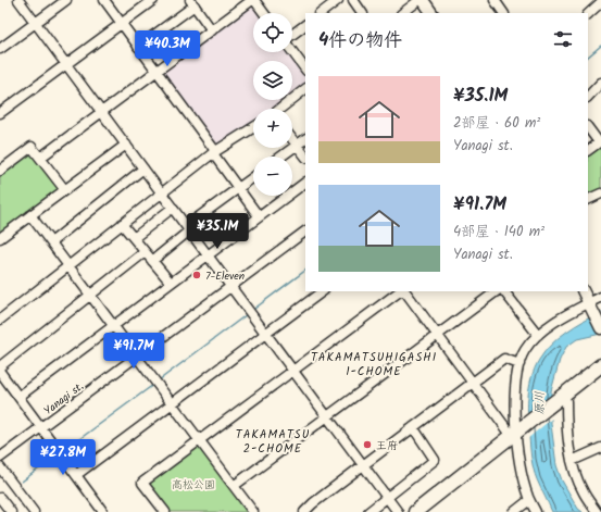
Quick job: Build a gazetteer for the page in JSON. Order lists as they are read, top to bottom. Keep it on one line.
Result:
{"streets":{"street":["Yanagi st."]},"districts":["TAKAMATSUHIGASHI 1-CHOME","TAKAMATSU 2-CHOME"],"water":["原川"],"parks":["高松公園"],"places":["7-Eleven","王府"],"page":{"map_buttons":["+","−"],"heading":"4件の物件","price":["¥40.3M","¥35.1M","¥91.7M","¥27.8M"],"list":[{"name":"¥35.1M","note":"2部屋 · 60 m² · Yanagi st."},{"name":"¥91.7M","note":"4部屋 · 140 m² · Yanagi st."}]}}
